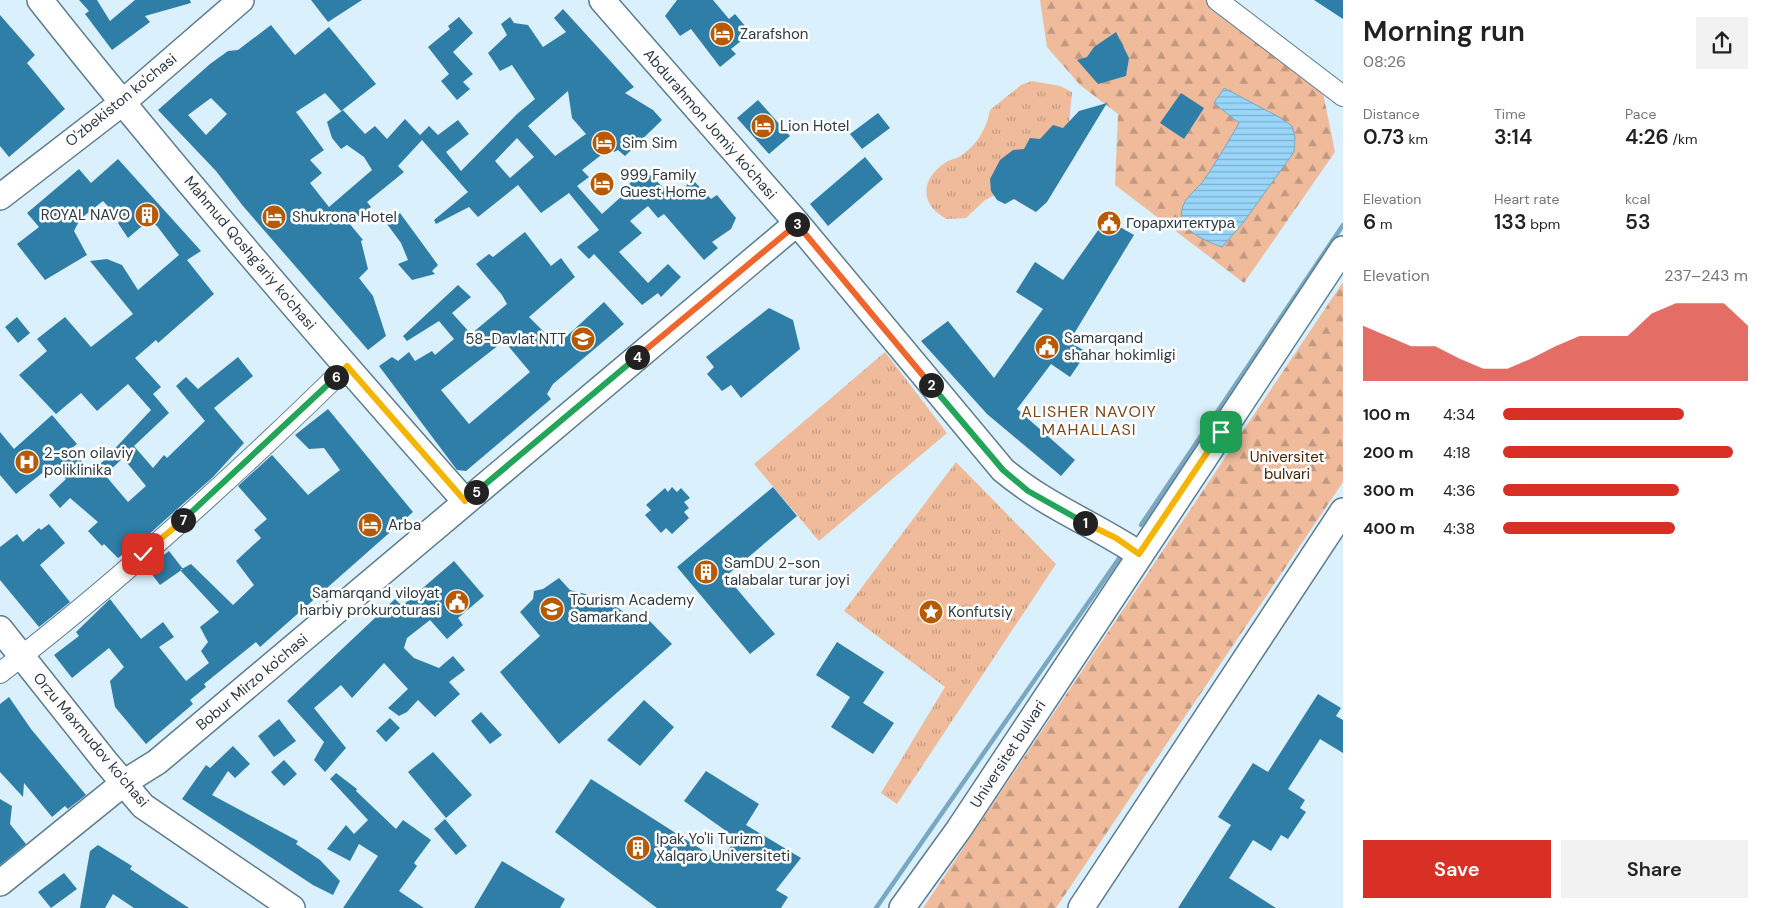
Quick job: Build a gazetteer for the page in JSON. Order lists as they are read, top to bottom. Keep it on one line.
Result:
{"streets":{"main road":["O'zbekiston ko'chasi","Abdurahmon Jomiy ko'chasi","Mahmud Qoshg'ariy ko'chasi","Bobur Mirzo ko'chasi","Orzu Maxmudov ko'chasi","Universitet bulvari"]},"crossings":[["O'zbekiston ko'chasi","Mahmud Qoshg'ariy ko'chasi"],["Abdurahmon Jomiy ko'chasi","Bobur Mirzo ko'chasi"],["Abdurahmon Jomiy ko'chasi","Universitet bulvari"],["Mahmud Qoshg'ariy ko'chasi","Bobur Mirzo ko'chasi"],["Bobur Mirzo ko'chasi","Orzu Maxmudov ko'chasi"]],"districts":["ALISHER NAVOIY MAHALLASI"],"parks":["Universitet bulvari"],"places":{"hotel":["Zarafshon","Lion Hotel","Sim Sim","999 Family Guest Home","Shukrona Hotel","Arba"],"building":["ROYAL NAVO","SamDU 2-son talabalar turar joyi","Ipak Yo'li Turizm Xalqaro Universiteti"],"public building":["Горархитектура","Samarqand shahar hokimligi","Samarqand viloyat harbiy prokuroturasi"],"school or university":["58-Davlat NTT","Tourism Academy Samarkand"],"hospital":["2-son oilaviy poliklinika"],"place":["Konfutsiy"]},"page":{"heading":["Morning run","08:26"],"stats":[["Distance","0.73 km"],["Time","3:14"],["Pace","4:26 /km"],["Elevation","6 m"],["Heart rate","133 bpm"],["kcal","53"]],"pins":["3","4","6","2","5","7","1"],"chart":["Elevation","237–243 m"],"list":[{"name":"100 m","note":"4:34"},{"name":"200 m","note":"4:18"},{"name":"300 m","note":"4:36"},{"name":"400 m","note":"4:38"}],"buttons":["Save","Share"]}}
